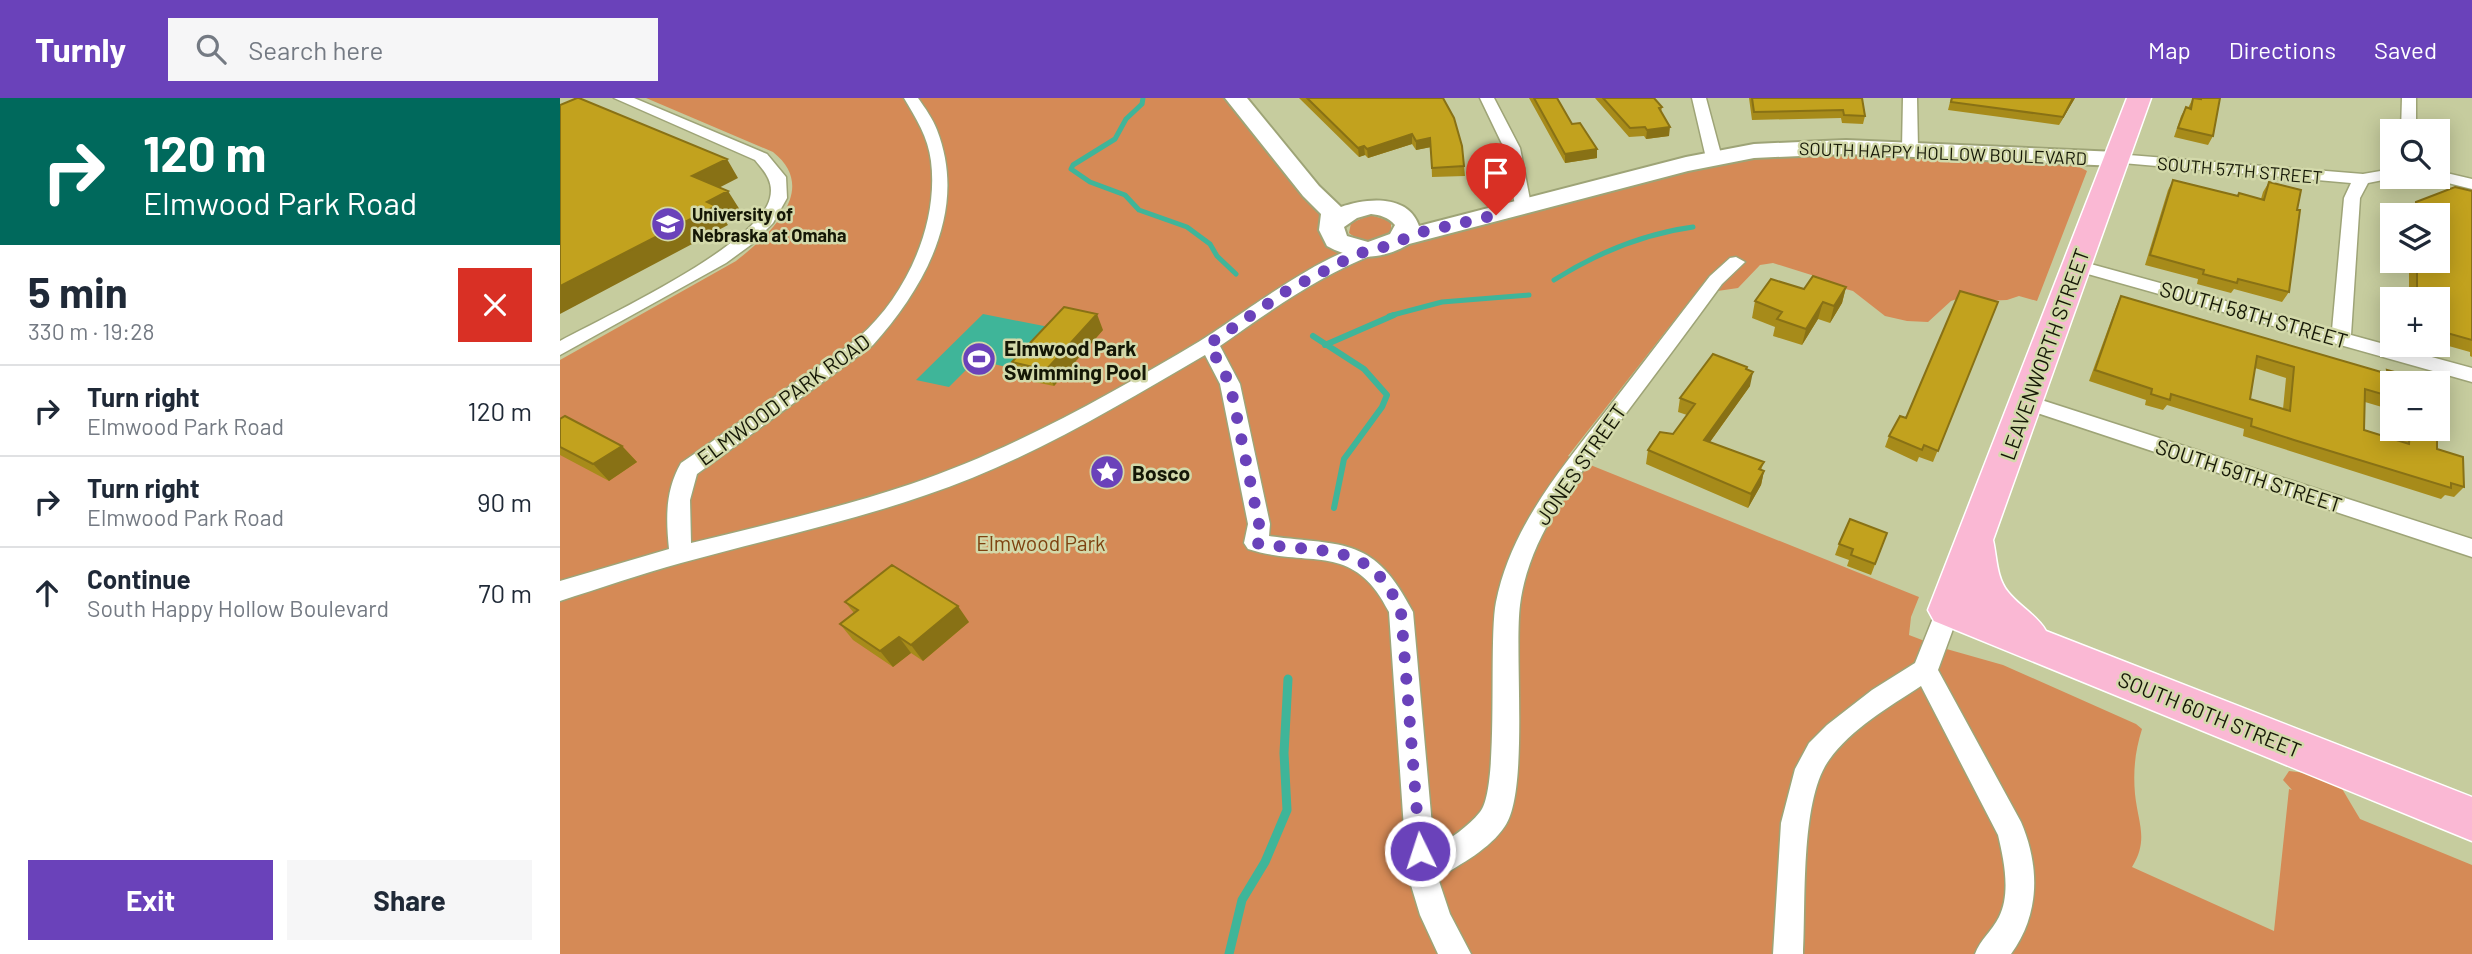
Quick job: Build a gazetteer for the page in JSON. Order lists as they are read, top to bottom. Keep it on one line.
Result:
{"streets":{"main road":["LEAVENWORTH STREET","SOUTH 60TH STREET"],"street":["SOUTH HAPPY HOLLOW BOULEVARD","SOUTH 57TH STREET","SOUTH 58TH STREET","ELMWOOD PARK ROAD","JONES STREET","SOUTH 59TH STREET"]},"crossings":[["SOUTH HAPPY HOLLOW BOULEVARD","SOUTH 57TH STREET"],["SOUTH HAPPY HOLLOW BOULEVARD","LEAVENWORTH STREET"],["SOUTH 57TH STREET","LEAVENWORTH STREET"],["SOUTH 58TH STREET","LEAVENWORTH STREET"],["LEAVENWORTH STREET","SOUTH 59TH STREET"],["LEAVENWORTH STREET","SOUTH 60TH STREET"]],"parks":["Elmwood Park"],"places":{"school or university":["University of Nebraska at Omaha"],"sports":["Elmwood Park Swimming Pool"],"place":["Bosco"]},"page":{"header":"Turnly","search":"Search here","nav":["Map","Directions","Saved"],"turn":["120 m","Elmwood Park Road"],"map_buttons":["+","−"],"heading":["5 min","330 m · 19:28"],"list":[{"name":"Turn right","note":"Elmwood Park Road","value":"120 m"},{"name":"Turn right","note":"Elmwood Park Road","value":"90 m"},{"name":"Continue","note":"South Happy Hollow Boulevard","value":"70 m"}],"buttons":["Exit","Share"]}}
